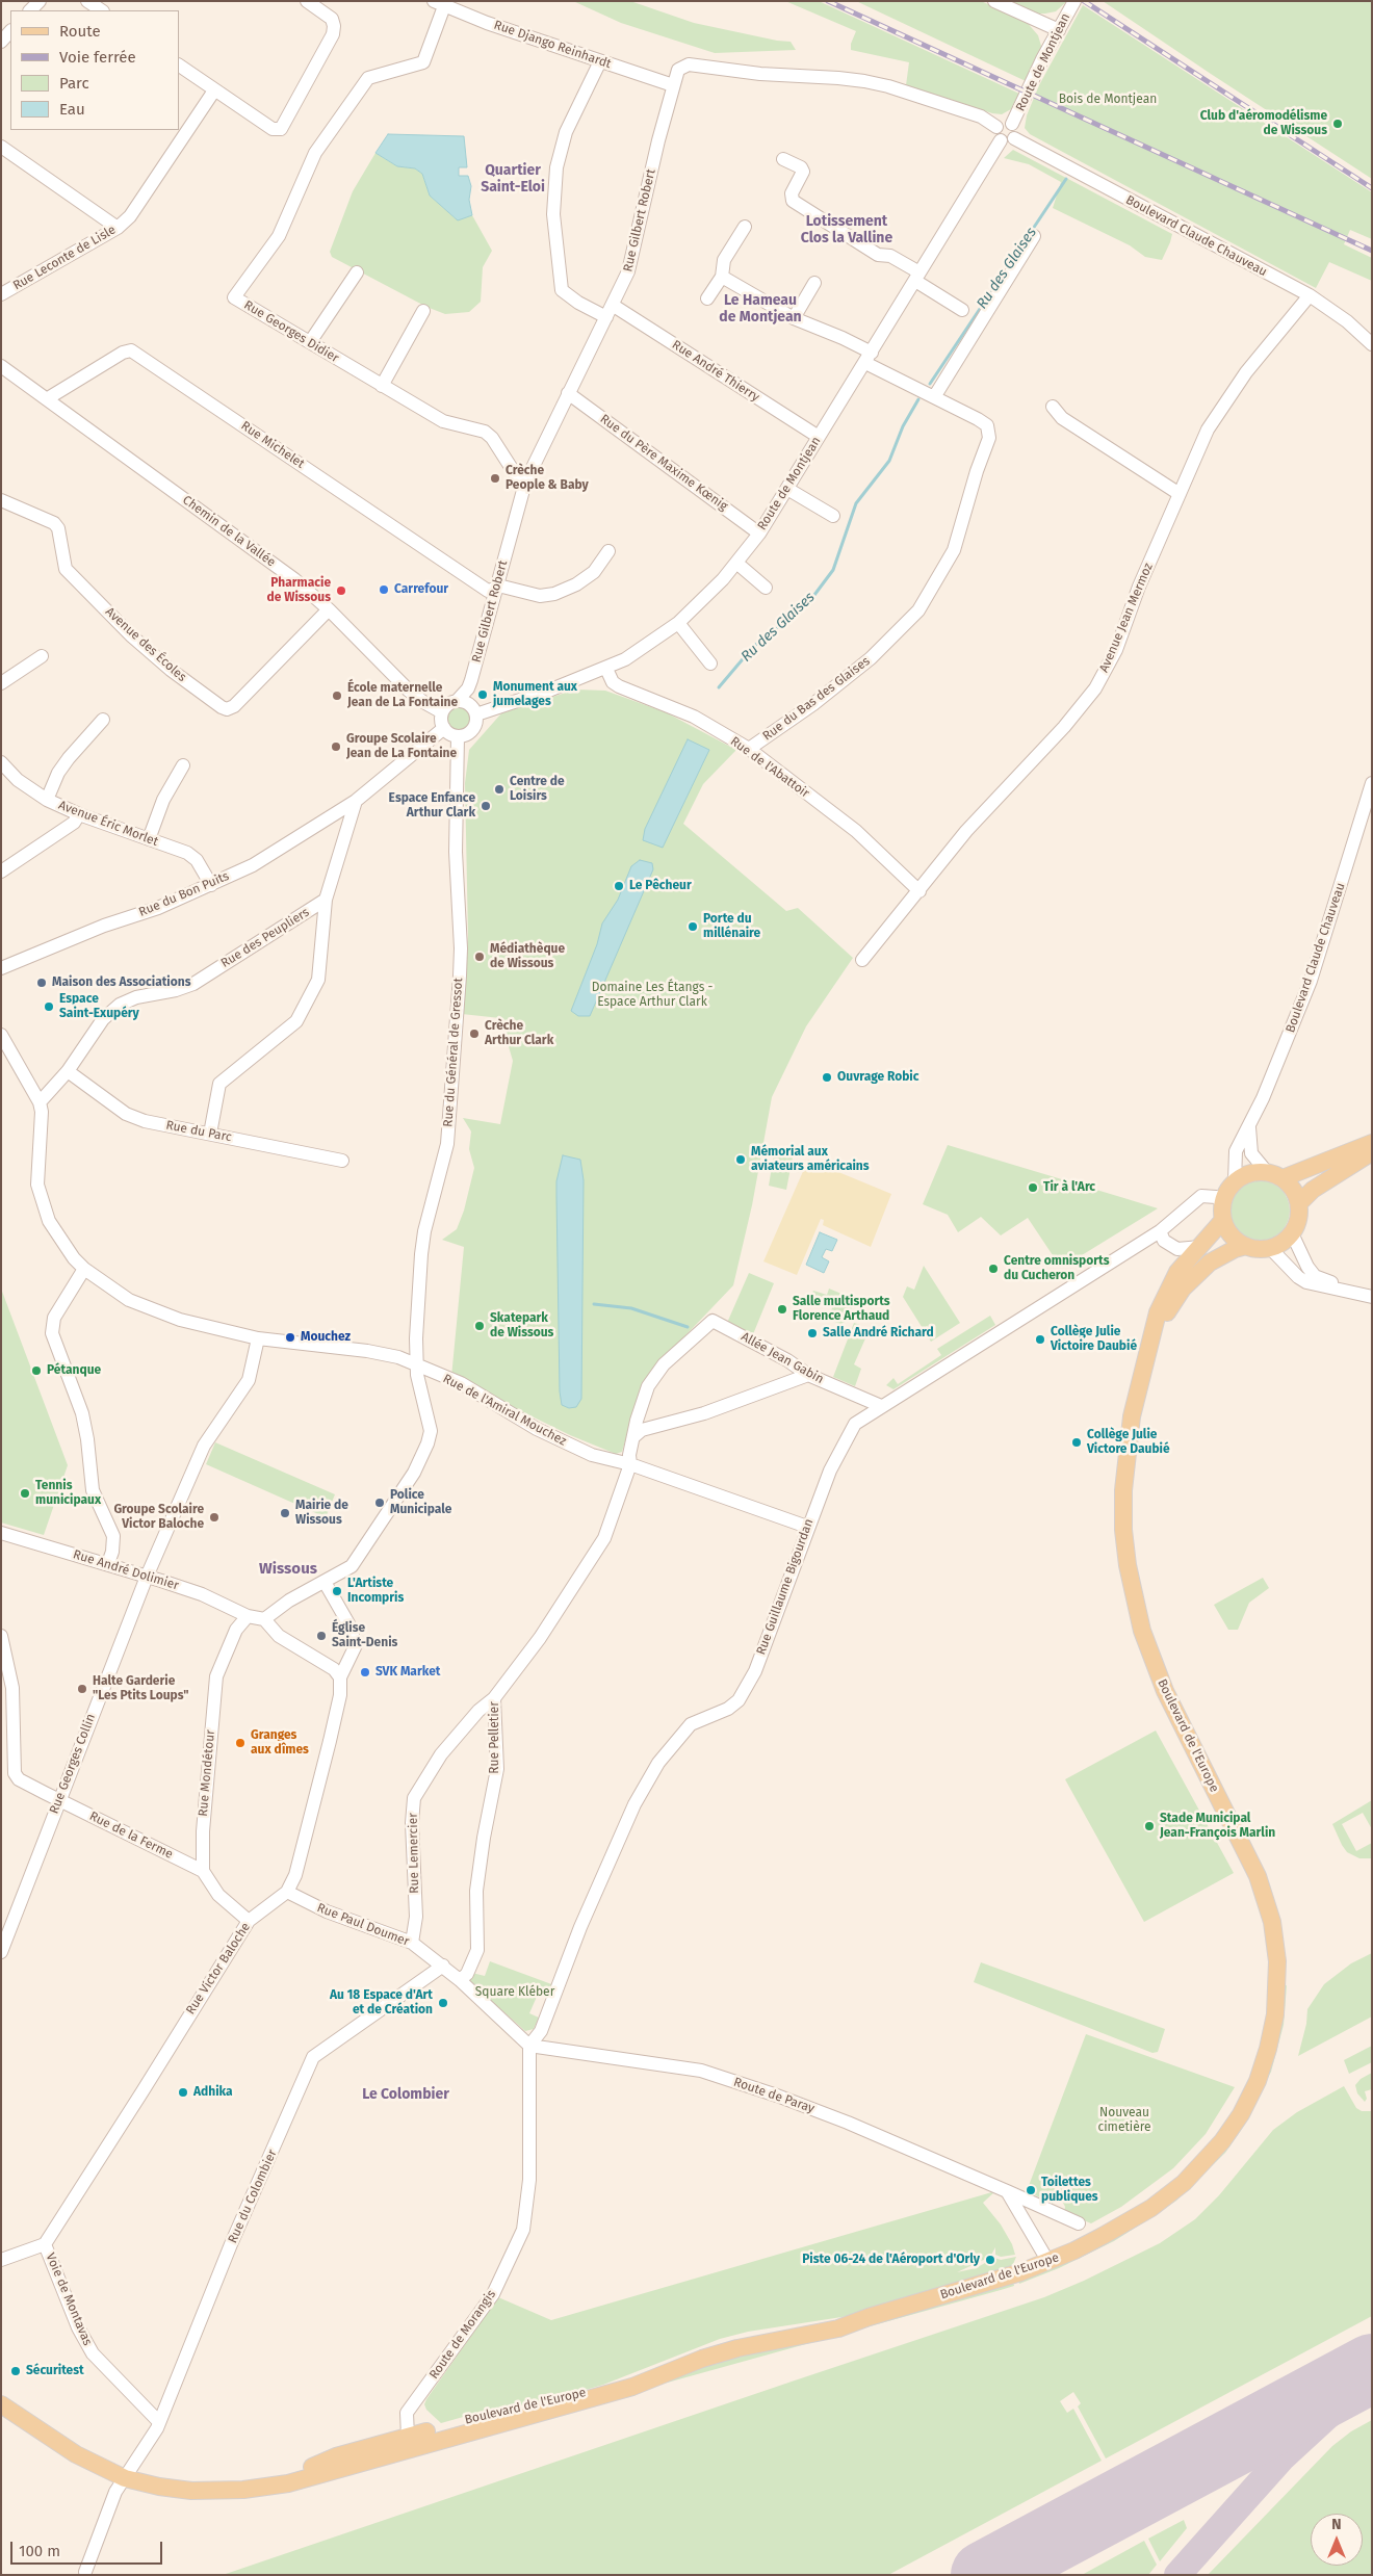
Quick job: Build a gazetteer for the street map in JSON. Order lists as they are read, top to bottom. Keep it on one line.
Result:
{"streets":{"main road":["Boulevard de l'Europe"],"street":["Rue Django Reinhardt","Route de Montjean","Rue Gilbert Robert","Boulevard Claude Chauveau","Rue Leconte de Lisle","Rue Georges Didier","Rue André Thierry","Rue Michelet","Rue du Père Maxime Kœnig","Chemin de la Vallée","Avenue Jean Mermoz","Avenue des Écoles","Rue du Bas des Glaises","Rue de l'Abattoir","Avenue Éric Morlet","Rue du Bon Puits","Rue des Peupliers","Rue du Général de Gressot","Rue du Parc","Allée Jean Gabin","Rue de l'Amiral Mouchez","Rue André Dolimier","Rue Guillaume Bigourdan","Rue Pelletier","Rue Georges Collin","Rue Mondétour","Rue de la Ferme","Rue Lemercier","Rue Paul Doumer","Rue Victor Baloche","Route de Paray","Rue du Colombier","Voie de Montavas","Route de Morangis"]},"crossings":[["Rue Django Reinhardt","Rue Gilbert Robert"],["Rue Django Reinhardt","Rue Georges Didier"],["Rue Django Reinhardt","Rue André Thierry"],["Route de Montjean","Rue Gilbert Robert"],["Route de Montjean","Boulevard Claude Chauveau"],["Route de Montjean","Rue André Thierry"],["Route de Montjean","Rue du Père Maxime Kœnig"],["Route de Montjean","Chemin de la Vallée"],["Route de Montjean","Rue de l'Abattoir"],["Route de Montjean","Rue du Général de Gressot"],["Rue Gilbert Robert","Boulevard Claude Chauveau"],["Rue Gilbert Robert","Rue Georges Didier"],["Rue Gilbert Robert","Rue André Thierry"],["Rue Gilbert Robert","Rue Michelet"],["Rue Gilbert Robert","Rue du Père Maxime Kœnig"],["Rue Gilbert Robert","Chemin de la Vallée"],["Rue Gilbert Robert","Rue du Général de Gressot"],["Boulevard Claude Chauveau","Avenue Jean Mermoz"],["Rue Michelet","Chemin de la Vallée"],["Chemin de la Vallée","Avenue des Écoles"],["Chemin de la Vallée","Rue du Général de Gressot"],["Avenue Jean Mermoz","Rue de l'Abattoir"],["Rue du Bas des Glaises","Rue de l'Abattoir"],["Avenue Éric Morlet","Rue du Bon Puits"],["Rue des Peupliers","Rue du Parc"],["Rue des Peupliers","Rue de l'Amiral Mouchez"],["Rue du Général de Gressot","Rue de l'Amiral Mouchez"],["Rue du Général de Gressot","Rue André Dolimier"],["Rue du Général de Gressot","Rue Victor Baloche"],["Allée Jean Gabin","Rue Guillaume Bigourdan"],["Allée Jean Gabin","Rue Pelletier"],["Rue de l'Amiral Mouchez","Rue Guillaume Bigourdan"],["Rue de l'Amiral Mouchez","Rue Pelletier"],["Rue de l'Amiral Mouchez","Rue Georges Collin"],["Rue André Dolimier","Rue Georges Collin"],["Rue André Dolimier","Rue Mondétour"],["Rue Guillaume Bigourdan","Boulevard de l'Europe"],["Rue Guillaume Bigourdan","Rue Paul Doumer"],["Rue Guillaume Bigourdan","Route de Paray"],["Rue Guillaume Bigourdan","Route de Morangis"],["Boulevard de l'Europe","Rue du Colombier"],["Boulevard de l'Europe","Route de Morangis"],["Rue Pelletier","Rue Lemercier"],["Rue Pelletier","Rue Paul Doumer"],["Rue Georges Collin","Rue de la Ferme"],["Rue Mondétour","Rue de la Ferme"],["Rue Lemercier","Rue Paul Doumer"],["Rue Paul Doumer","Rue Victor Baloche"],["Rue Paul Doumer","Route de Paray"],["Rue Paul Doumer","Rue du Colombier"],["Rue Paul Doumer","Route de Morangis"],["Rue Victor Baloche","Voie de Montavas"],["Route de Paray","Route de Morangis"],["Rue du Colombier","Voie de Montavas"]],"districts":["Quartier Saint-Eloi","Lotissement Clos la Valline","Le Hameau de Montjean","Wissous","Le Colombier"],"water":["Ru des Glaises"],"parks":["Bois de Montjean","Domaine Les Étangs - Espace Arthur Clark","Square Kléber","Nouveau cimetière"],"places":["Club d'aéromodélisme de Wissous","Crèche People & Baby","Carrefour","Pharmacie de Wissous","Monument aux jumelages","École maternelle Jean de La Fontaine","Groupe Scolaire Jean de La Fontaine","Centre de Loisirs","Espace Enfance Arthur Clark","Le Pêcheur","Porte du millénaire","Médiathèque de Wissous","Maison des Associations","Espace Saint-Exupéry","Crèche Arthur Clark","Ouvrage Robic","Mémorial aux aviateurs américains","Tir à l'Arc","Centre omnisports du Cucheron","Salle multisports Florence Arthaud","Skatepark de Wissous","Salle André Richard","Mouchez","Collège Julie Victoire Daubié","Pétanque","Collège Julie Victore Daubié","Tennis municipaux","Police Municipale","Mairie de Wissous","Groupe Scolaire Victor Baloche","L'Artiste Incompris","Église Saint-Denis","SVK Market","Halte Garderie \"Les Ptits Loups\"","Granges aux dîmes","Stade Municipal Jean-François Marlin","Au 18 Espace d'Art et de Création","Adhika","Toilettes publiques","Piste 06-24 de l'Aéroport d'Orly","Sécuritest"],"legend":["Route","Voie ferrée","Parc","Eau"],"scale_bar":"100 m","north":"top"}
